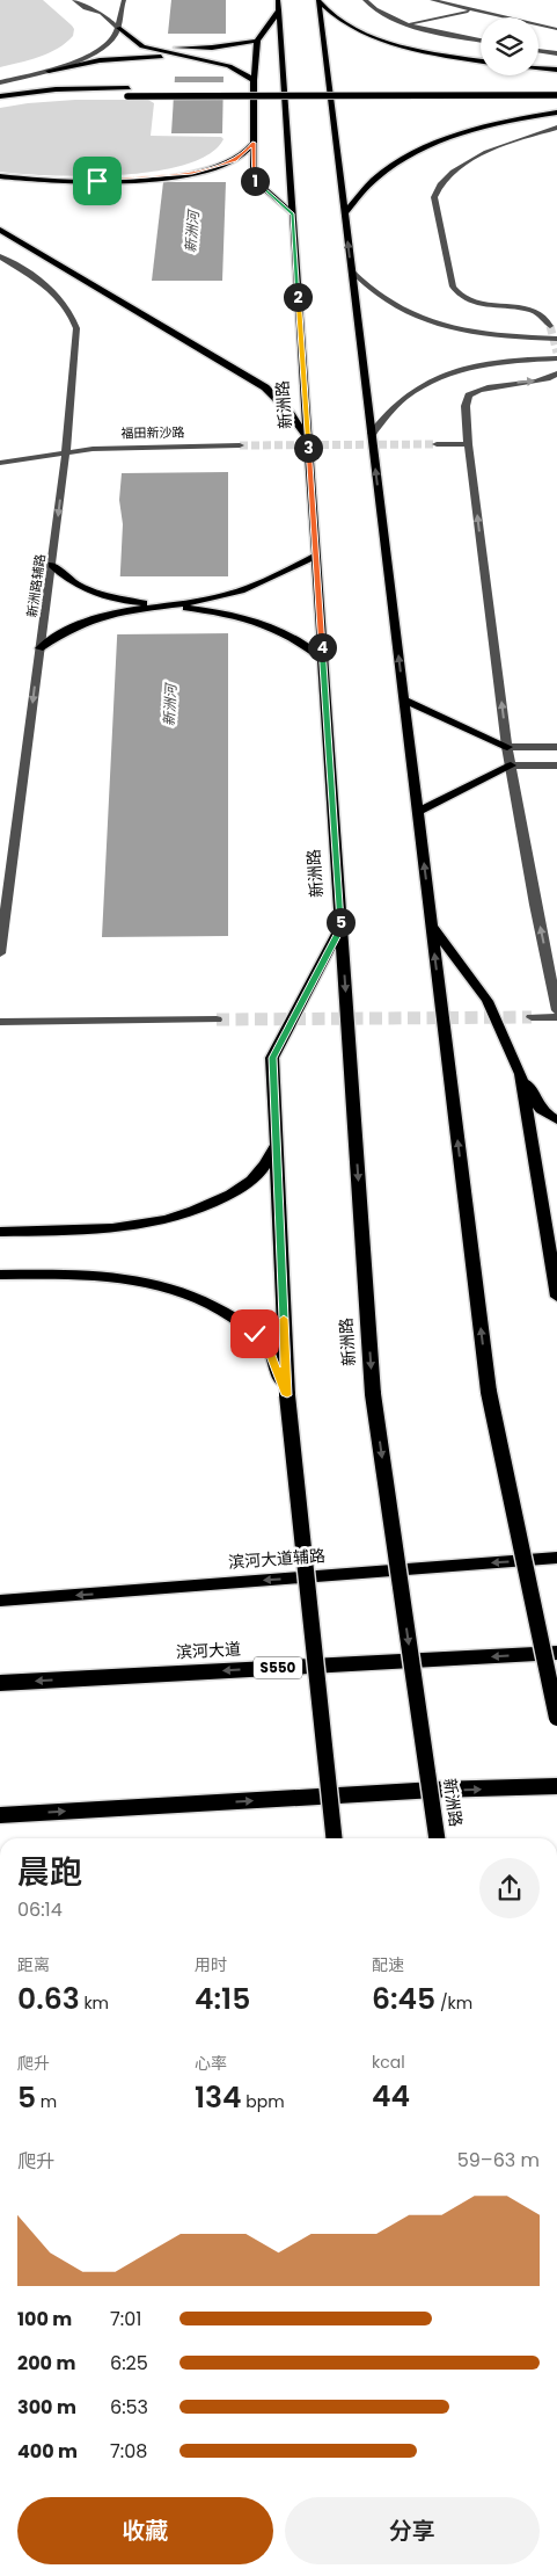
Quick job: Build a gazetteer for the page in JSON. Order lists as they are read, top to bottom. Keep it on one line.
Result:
{"streets":{"highway":["滨河大道","S550"],"main road":["新洲路","滨河大道辅路"],"street":["福田新沙路","新洲路辅路"]},"crossings":[["福田新沙路","新洲路辅路"]],"one_way":["新洲路辅路","滨河大道辅路"],"water":["新洲河"],"page":{"pins":["1","2","3","4","5"],"heading":["晨跑","06:14"],"stats":[["距离","0.63 km"],["用时","4:15"],["配速","6:45 /km"],["爬升","5 m"],["心率","134 bpm"],["kcal","44"]],"chart":["爬升","59–63 m"],"list":[{"name":"100 m","note":"7:01"},{"name":"200 m","note":"6:25"},{"name":"300 m","note":"6:53"},{"name":"400 m","note":"7:08"}],"buttons":["收藏","分享"]}}
